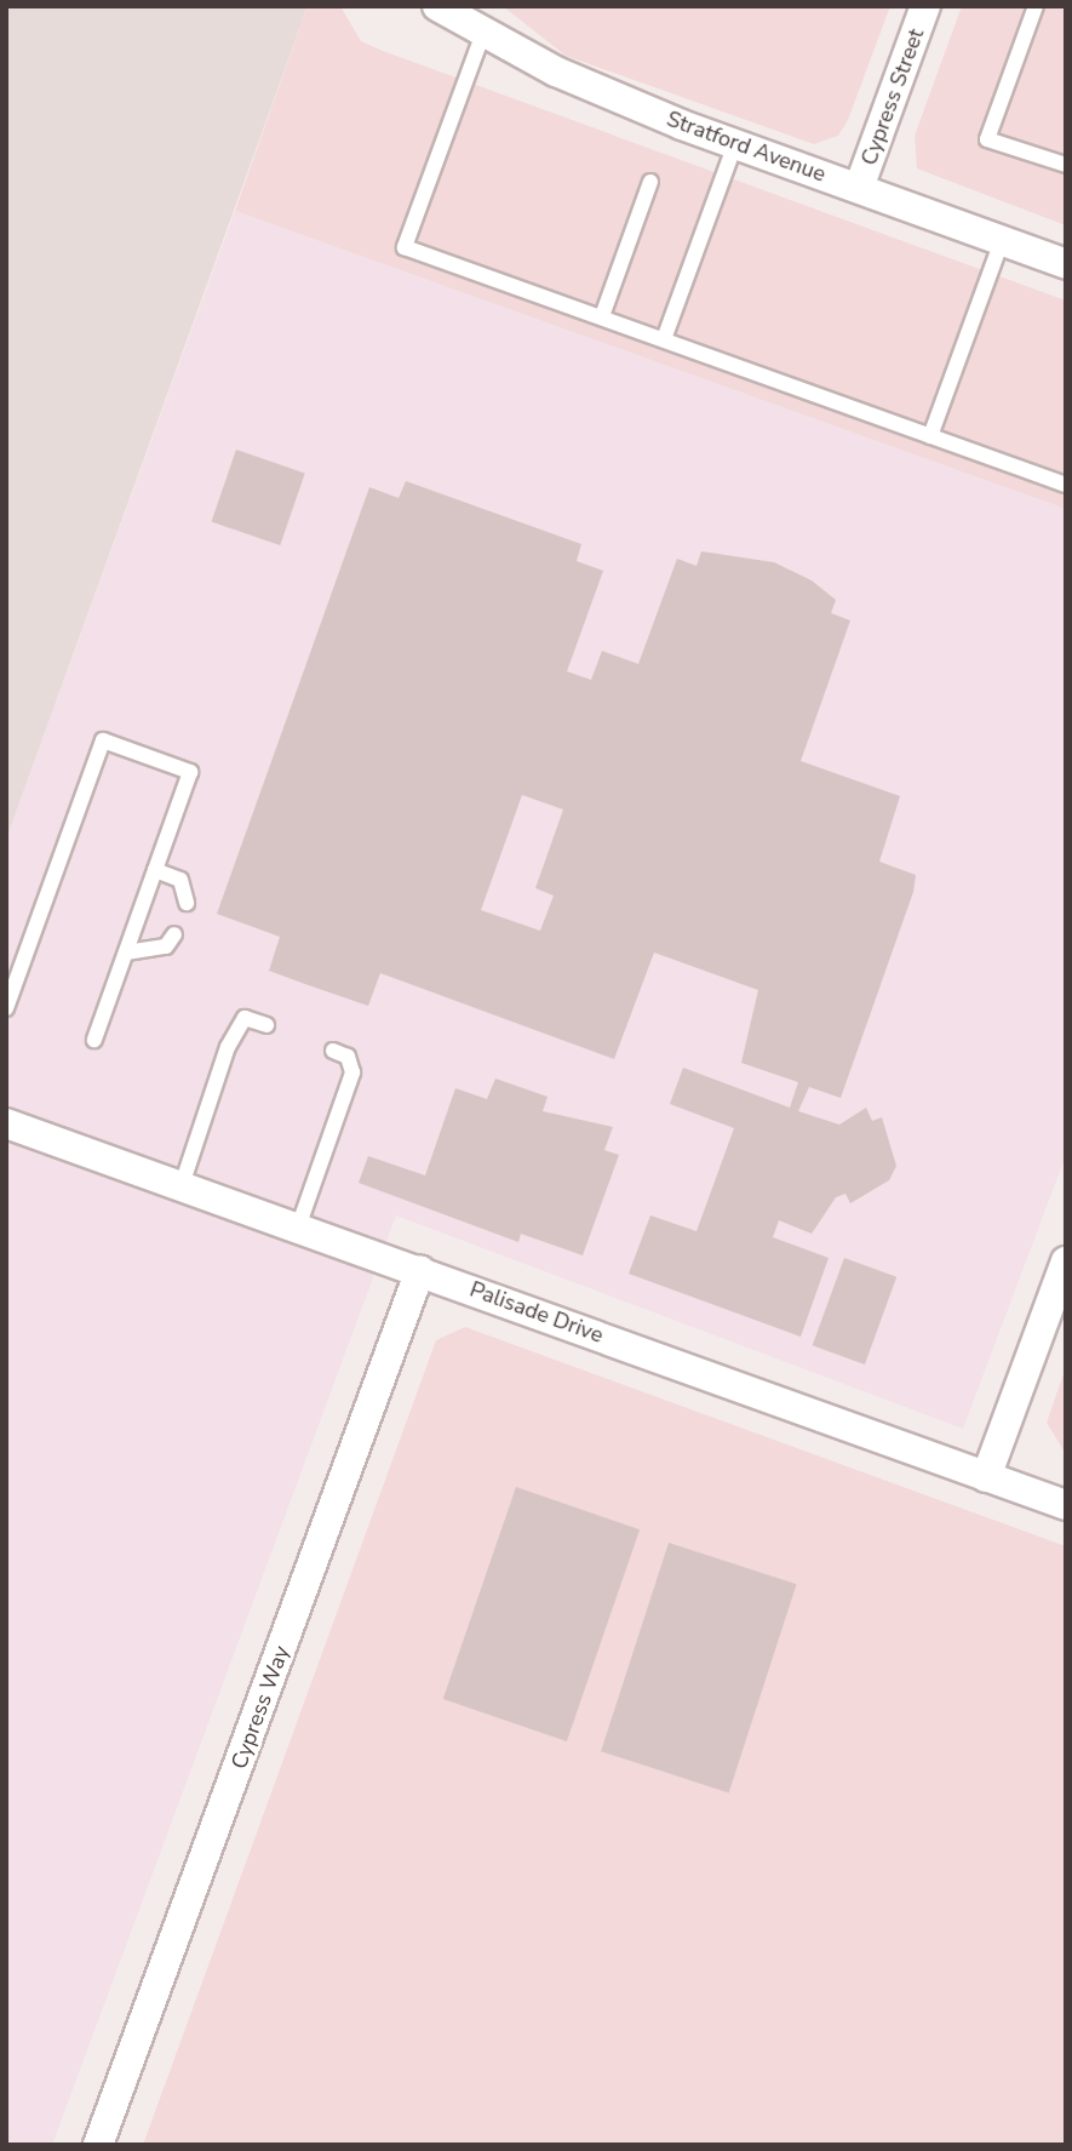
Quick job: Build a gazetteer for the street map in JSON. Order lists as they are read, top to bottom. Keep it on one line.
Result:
{"streets":{"street":["Cypress Street","Stratford Avenue","Palisade Drive","Cypress Way"]},"crossings":[["Cypress Street","Stratford Avenue"],["Palisade Drive","Cypress Way"]]}
